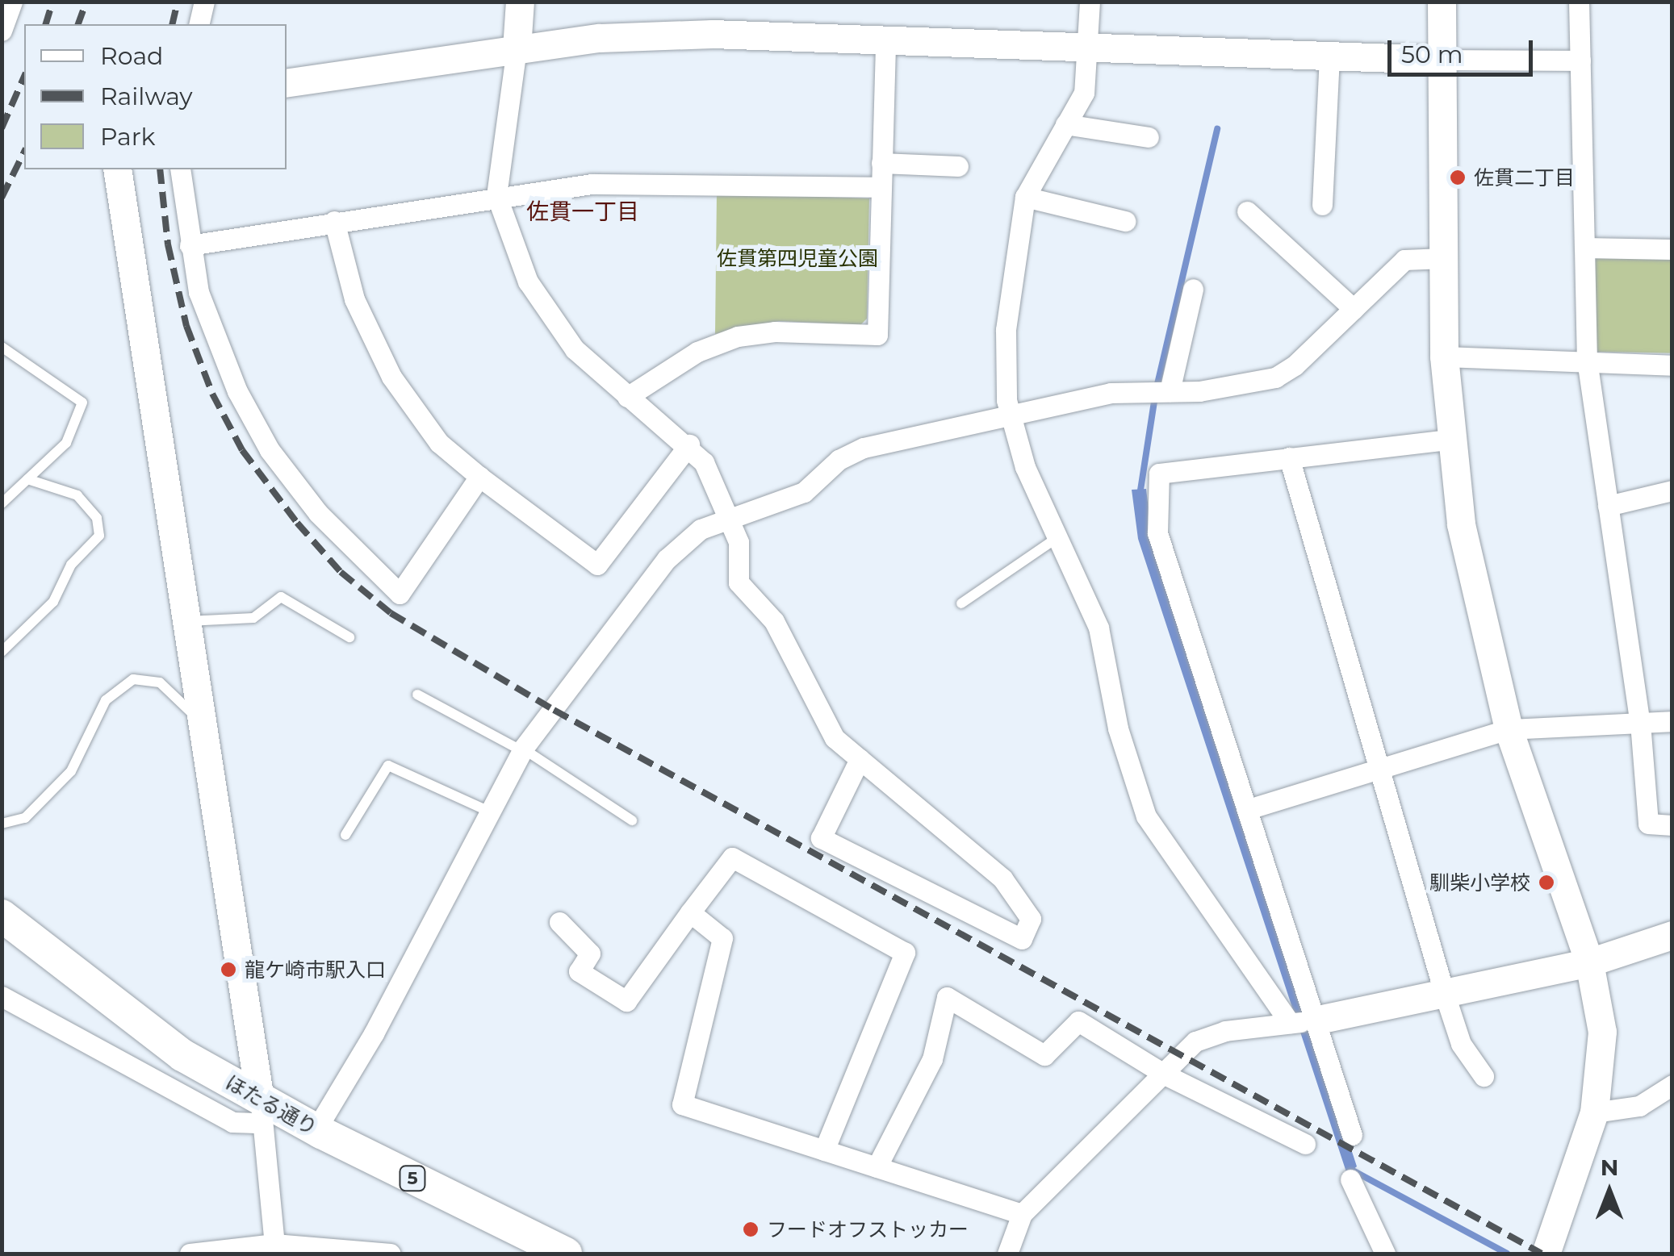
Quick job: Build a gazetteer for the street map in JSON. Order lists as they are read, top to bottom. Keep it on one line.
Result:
{"streets":{"main road":["ほたる通り","5"]},"districts":["佐貫一丁目"],"parks":["佐貫第四児童公園"],"places":["佐貫二丁目","馴柴小学校","龍ケ崎市駅入口","フードオフストッカー"],"legend":["Road","Railway","Park"],"scale_bar":"50 m","north":"top"}
